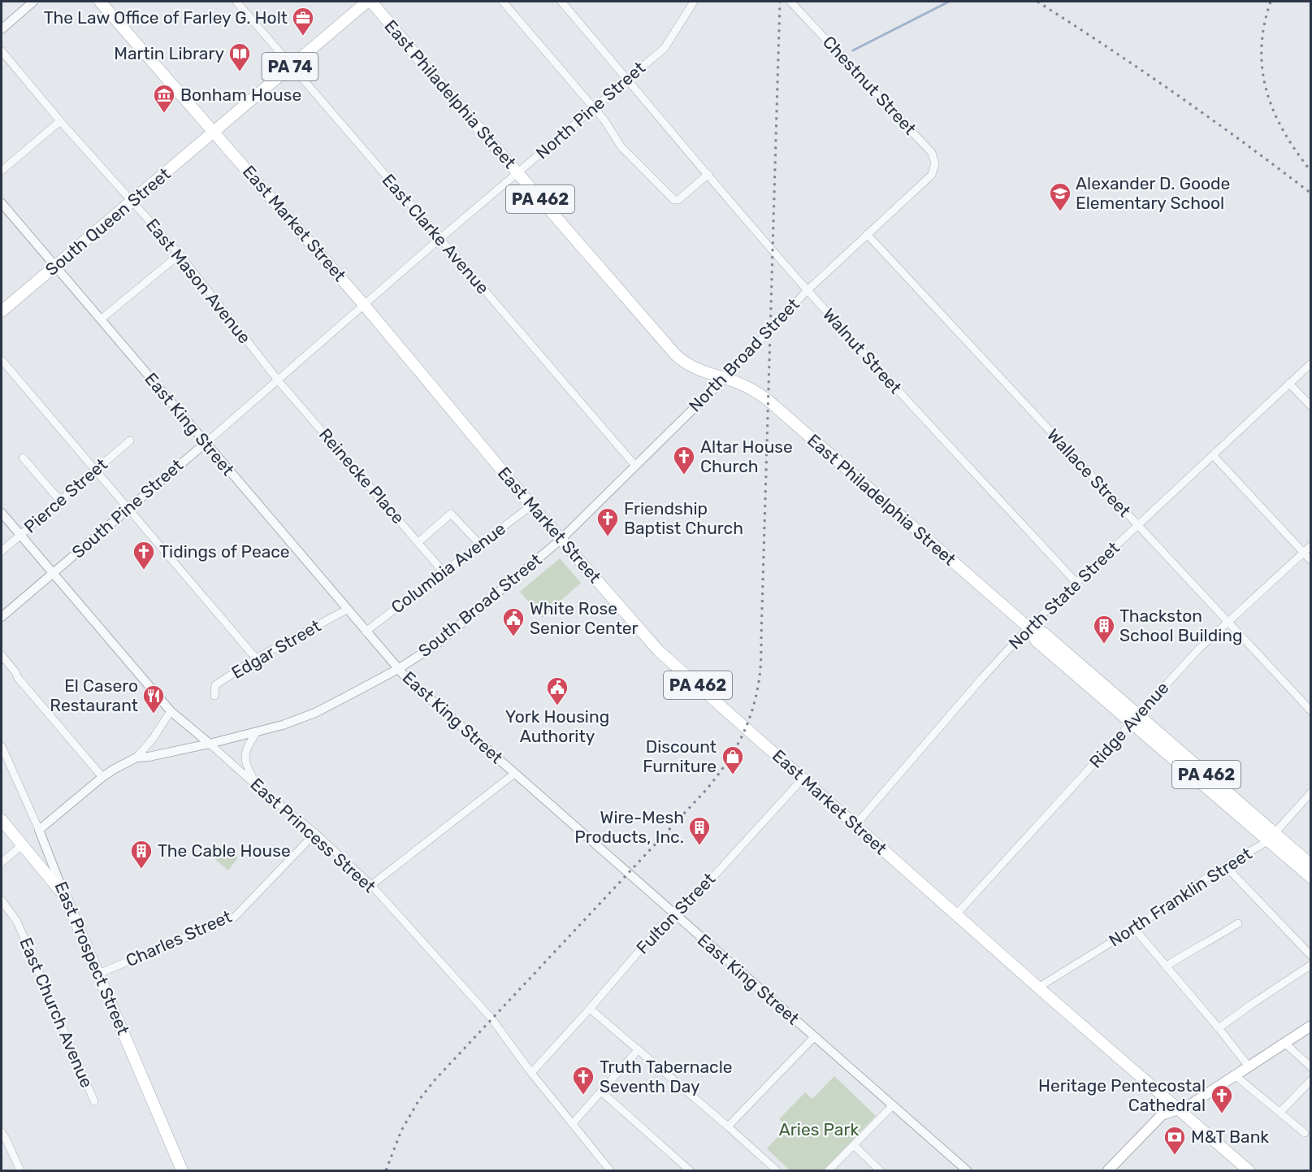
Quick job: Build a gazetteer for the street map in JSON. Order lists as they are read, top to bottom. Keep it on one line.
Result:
{"streets":{"main road":["PA 74","East Philadelphia Street","PA 462","South Queen Street","East Market Street","East Prospect Street"],"street":["Chestnut Street","North Pine Street","East Clarke Avenue","East Mason Avenue","Walnut Street","North Broad Street","East King Street","Wallace Street","Reinecke Place","Pierce Street","South Pine Street","Columbia Avenue","North State Street","South Broad Street","Edgar Street","Ridge Avenue","East Princess Street","North Franklin Street","Fulton Street","Charles Street","East Church Avenue"]},"crossings":[["PA 74","South Queen Street"],["PA 74","East Market Street"],["PA 74","East Clarke Avenue"],["Chestnut Street","North Broad Street"],["East Philadelphia Street","North Pine Street"],["East Philadelphia Street","North Broad Street"],["East Philadelphia Street","North State Street"],["East Philadelphia Street","Ridge Avenue"],["East Philadelphia Street","North Franklin Street"],["North Pine Street","East Market Street"],["North Pine Street","East Clarke Avenue"],["North Pine Street","Walnut Street"],["North Pine Street","South Pine Street"],["South Queen Street","East Market Street"],["South Queen Street","East Mason Avenue"],["South Queen Street","East King Street"],["East Market Street","North Broad Street"],["East Market Street","South Pine Street"],["East Market Street","Columbia Avenue"],["East Market Street","North State Street"],["East Market Street","South Broad Street"],["East Market Street","Ridge Avenue"],["East Market Street","North Franklin Street"],["East Market Street","Fulton Street"],["East Clarke Avenue","North Broad Street"],["East Mason Avenue","Reinecke Place"],["East Mason Avenue","South Pine Street"],["Walnut Street","North Broad Street"],["Walnut Street","North State Street"],["North Broad Street","Wallace Street"],["North Broad Street","South Broad Street"],["East King Street","South Pine Street"],["East King Street","Columbia Avenue"],["East King Street","South Broad Street"],["East King Street","Edgar Street"],["East King Street","Fulton Street"],["Wallace Street","North State Street"],["Wallace Street","Ridge Avenue"],["Reinecke Place","South Pine Street"],["Reinecke Place","Columbia Avenue"],["Pierce Street","East Princess Street"],["South Pine Street","East Princess Street"],["South Broad Street","East Princess Street"],["East Princess Street","Fulton Street"],["East Princess Street","Charles Street"],["Charles Street","East Prospect Street"]],"parks":["Aries Park"],"places":{"office":["The Law Office of Farley G. Holt"],"library":["Martin Library"],"museum":["Bonham House"],"school or university":["Alexander D. Goode Elementary School"],"church":["Altar House Church","Friendship Baptist Church","Tidings of Peace","Truth Tabernacle Seventh Day","Heritage Pentecostal Cathedral"],"public building":["White Rose Senior Center","York Housing Authority"],"building":["Thackston School Building","Wire-Mesh Products, Inc.","The Cable House"],"restaurant":["El Casero Restaurant"],"shop":["Discount Furniture"],"bank":["M&T Bank"]}}
